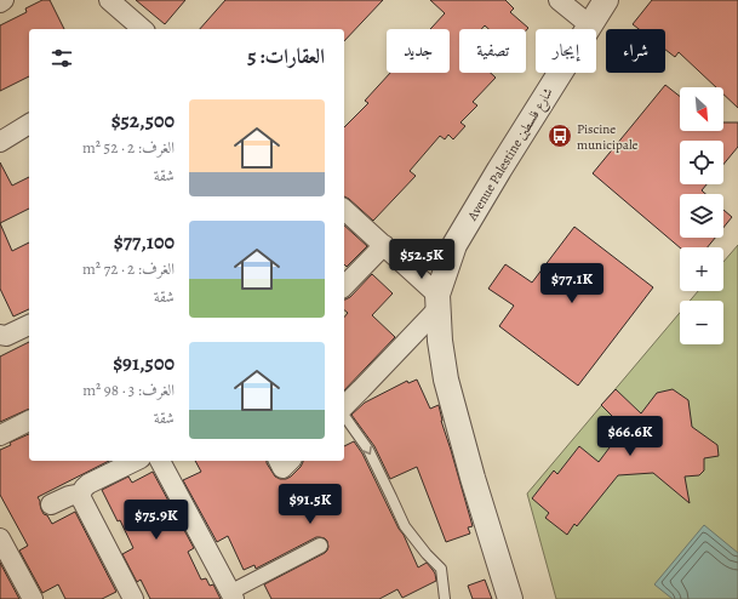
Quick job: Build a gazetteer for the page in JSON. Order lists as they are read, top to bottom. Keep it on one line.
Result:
{"streets":{"street":["Avenue Palestine شارع فلسطين"]},"places":{"bus stop":["Piscine municipale"]},"north":"bottom right","page":{"chip":["شراء","إيجار","تصفية","جديد"],"heading":"العقارات: 5","map_buttons":["+","−"],"list":[{"name":"$52,500","note":"الغرف: 2 · 52 m² · شقة"},{"name":"$77,100","note":"الغرف: 2 · 72 m² · شقة"},{"name":"$91,500","note":"الغرف: 3 · 98 m² · شقة"}],"price":["$52.5K","$77.1K","$66.6K","$91.5K","$75.9K"]}}
